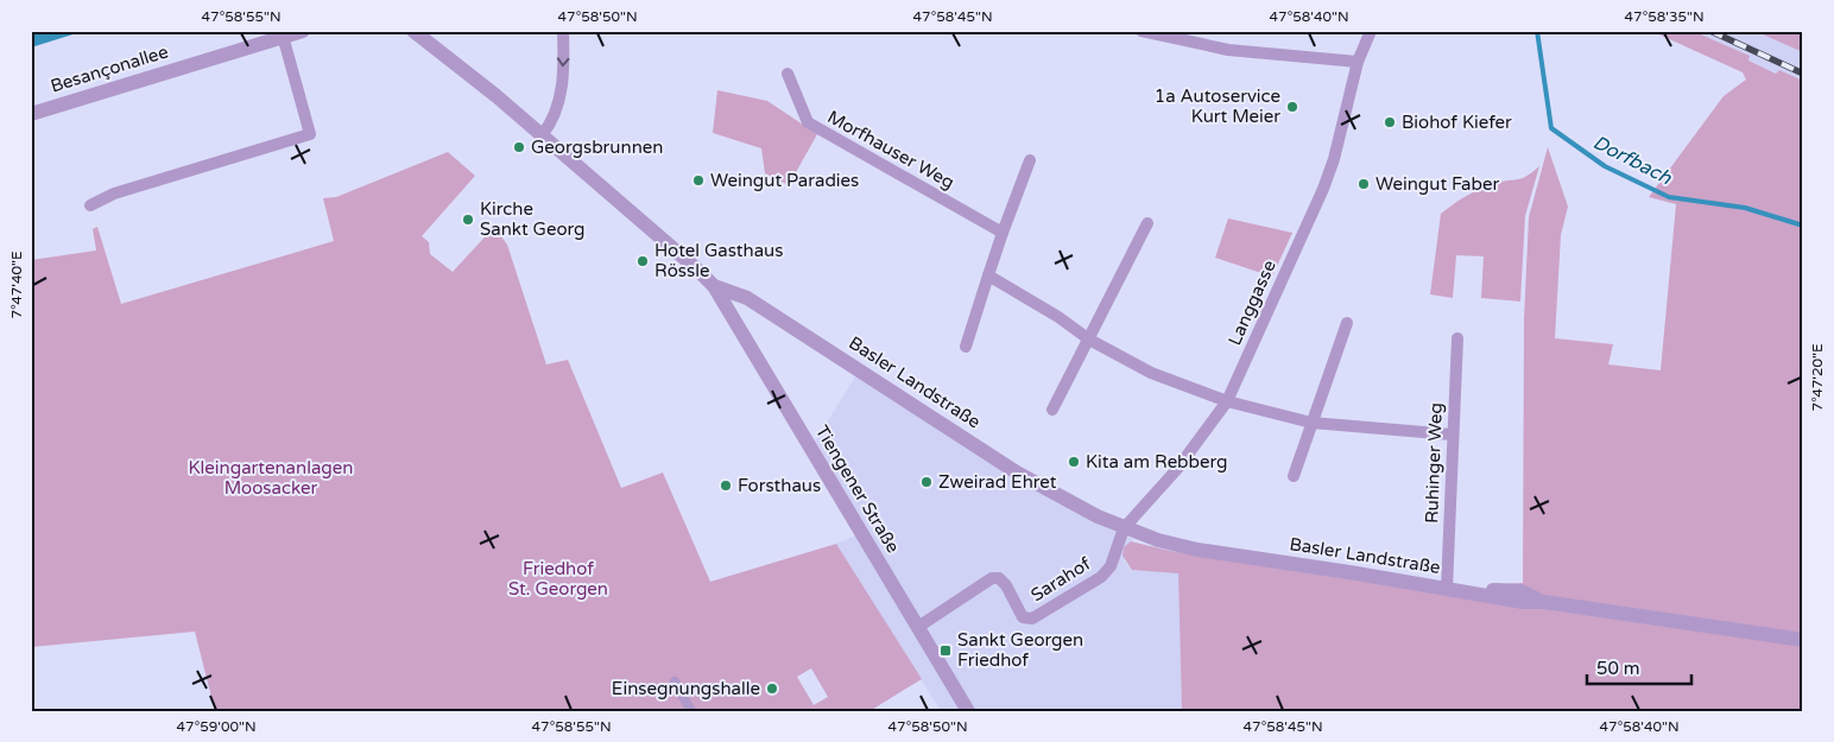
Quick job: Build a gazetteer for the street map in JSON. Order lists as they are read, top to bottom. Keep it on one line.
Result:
{"streets":{"street":["Besançonallee","Morfhauser Weg","Langgasse","Basler Landstraße","Ruhinger Weg","Tiengener Straße","Sarahof"]},"crossings":[["Langgasse","Basler Landstraße"],["Langgasse","Sarahof"],["Basler Landstraße","Ruhinger Weg"],["Basler Landstraße","Tiengener Straße"],["Basler Landstraße","Sarahof"],["Tiengener Straße","Sarahof"]],"water":["Dorfbach"],"parks":["Kleingartenanlagen Moosacker","Friedhof St. Georgen"],"places":{"other":["1a Autoservice Kurt Meier","Biohof Kiefer","Georgsbrunnen","Weingut Paradies","Weingut Faber","Kirche Sankt Georg","Hotel Gasthaus Rössle","Kita am Rebberg","Zweirad Ehret","Forsthaus","Einsegnungshalle"],"transit":["Sankt Georgen Friedhof"]},"scale_bar":"50 m","coordinates":["47°58'55\"N","47°58'50\"N","47°58'45\"N","47°58'40\"N","47°58'35\"N","7°47'40\"E","7°47'20\"E","47°59'00\"N"]}
